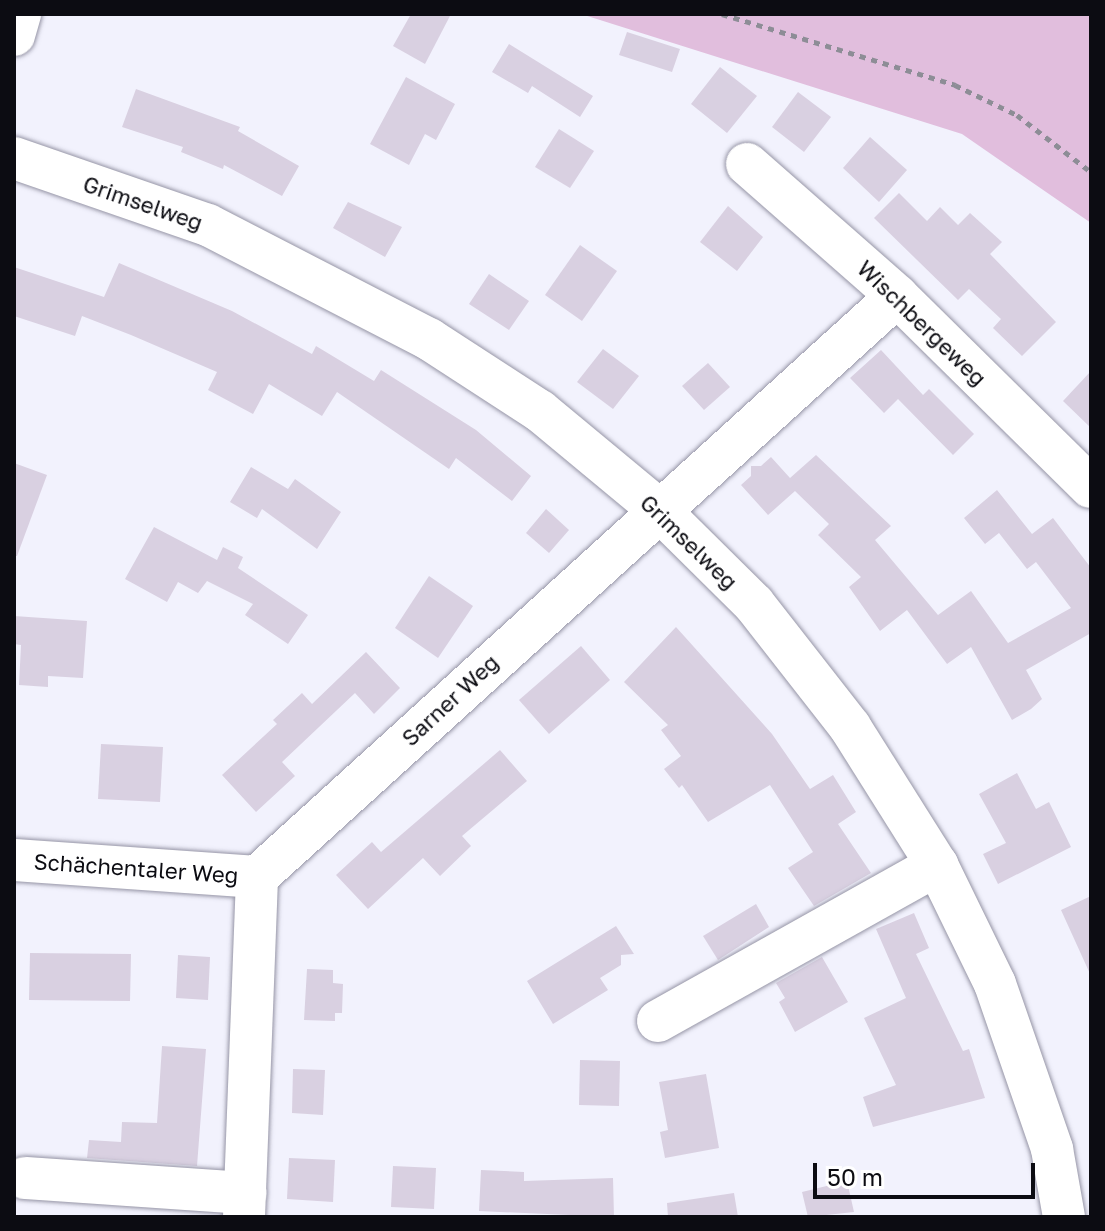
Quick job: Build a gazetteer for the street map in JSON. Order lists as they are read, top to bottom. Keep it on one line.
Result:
{"streets":{"street":["Grimselweg","Wischbergeweg","Sarner Weg","Schächentaler Weg"]},"crossings":[["Grimselweg","Sarner Weg"],["Wischbergeweg","Sarner Weg"],["Sarner Weg","Schächentaler Weg"]],"scale_bar":"50 m"}
